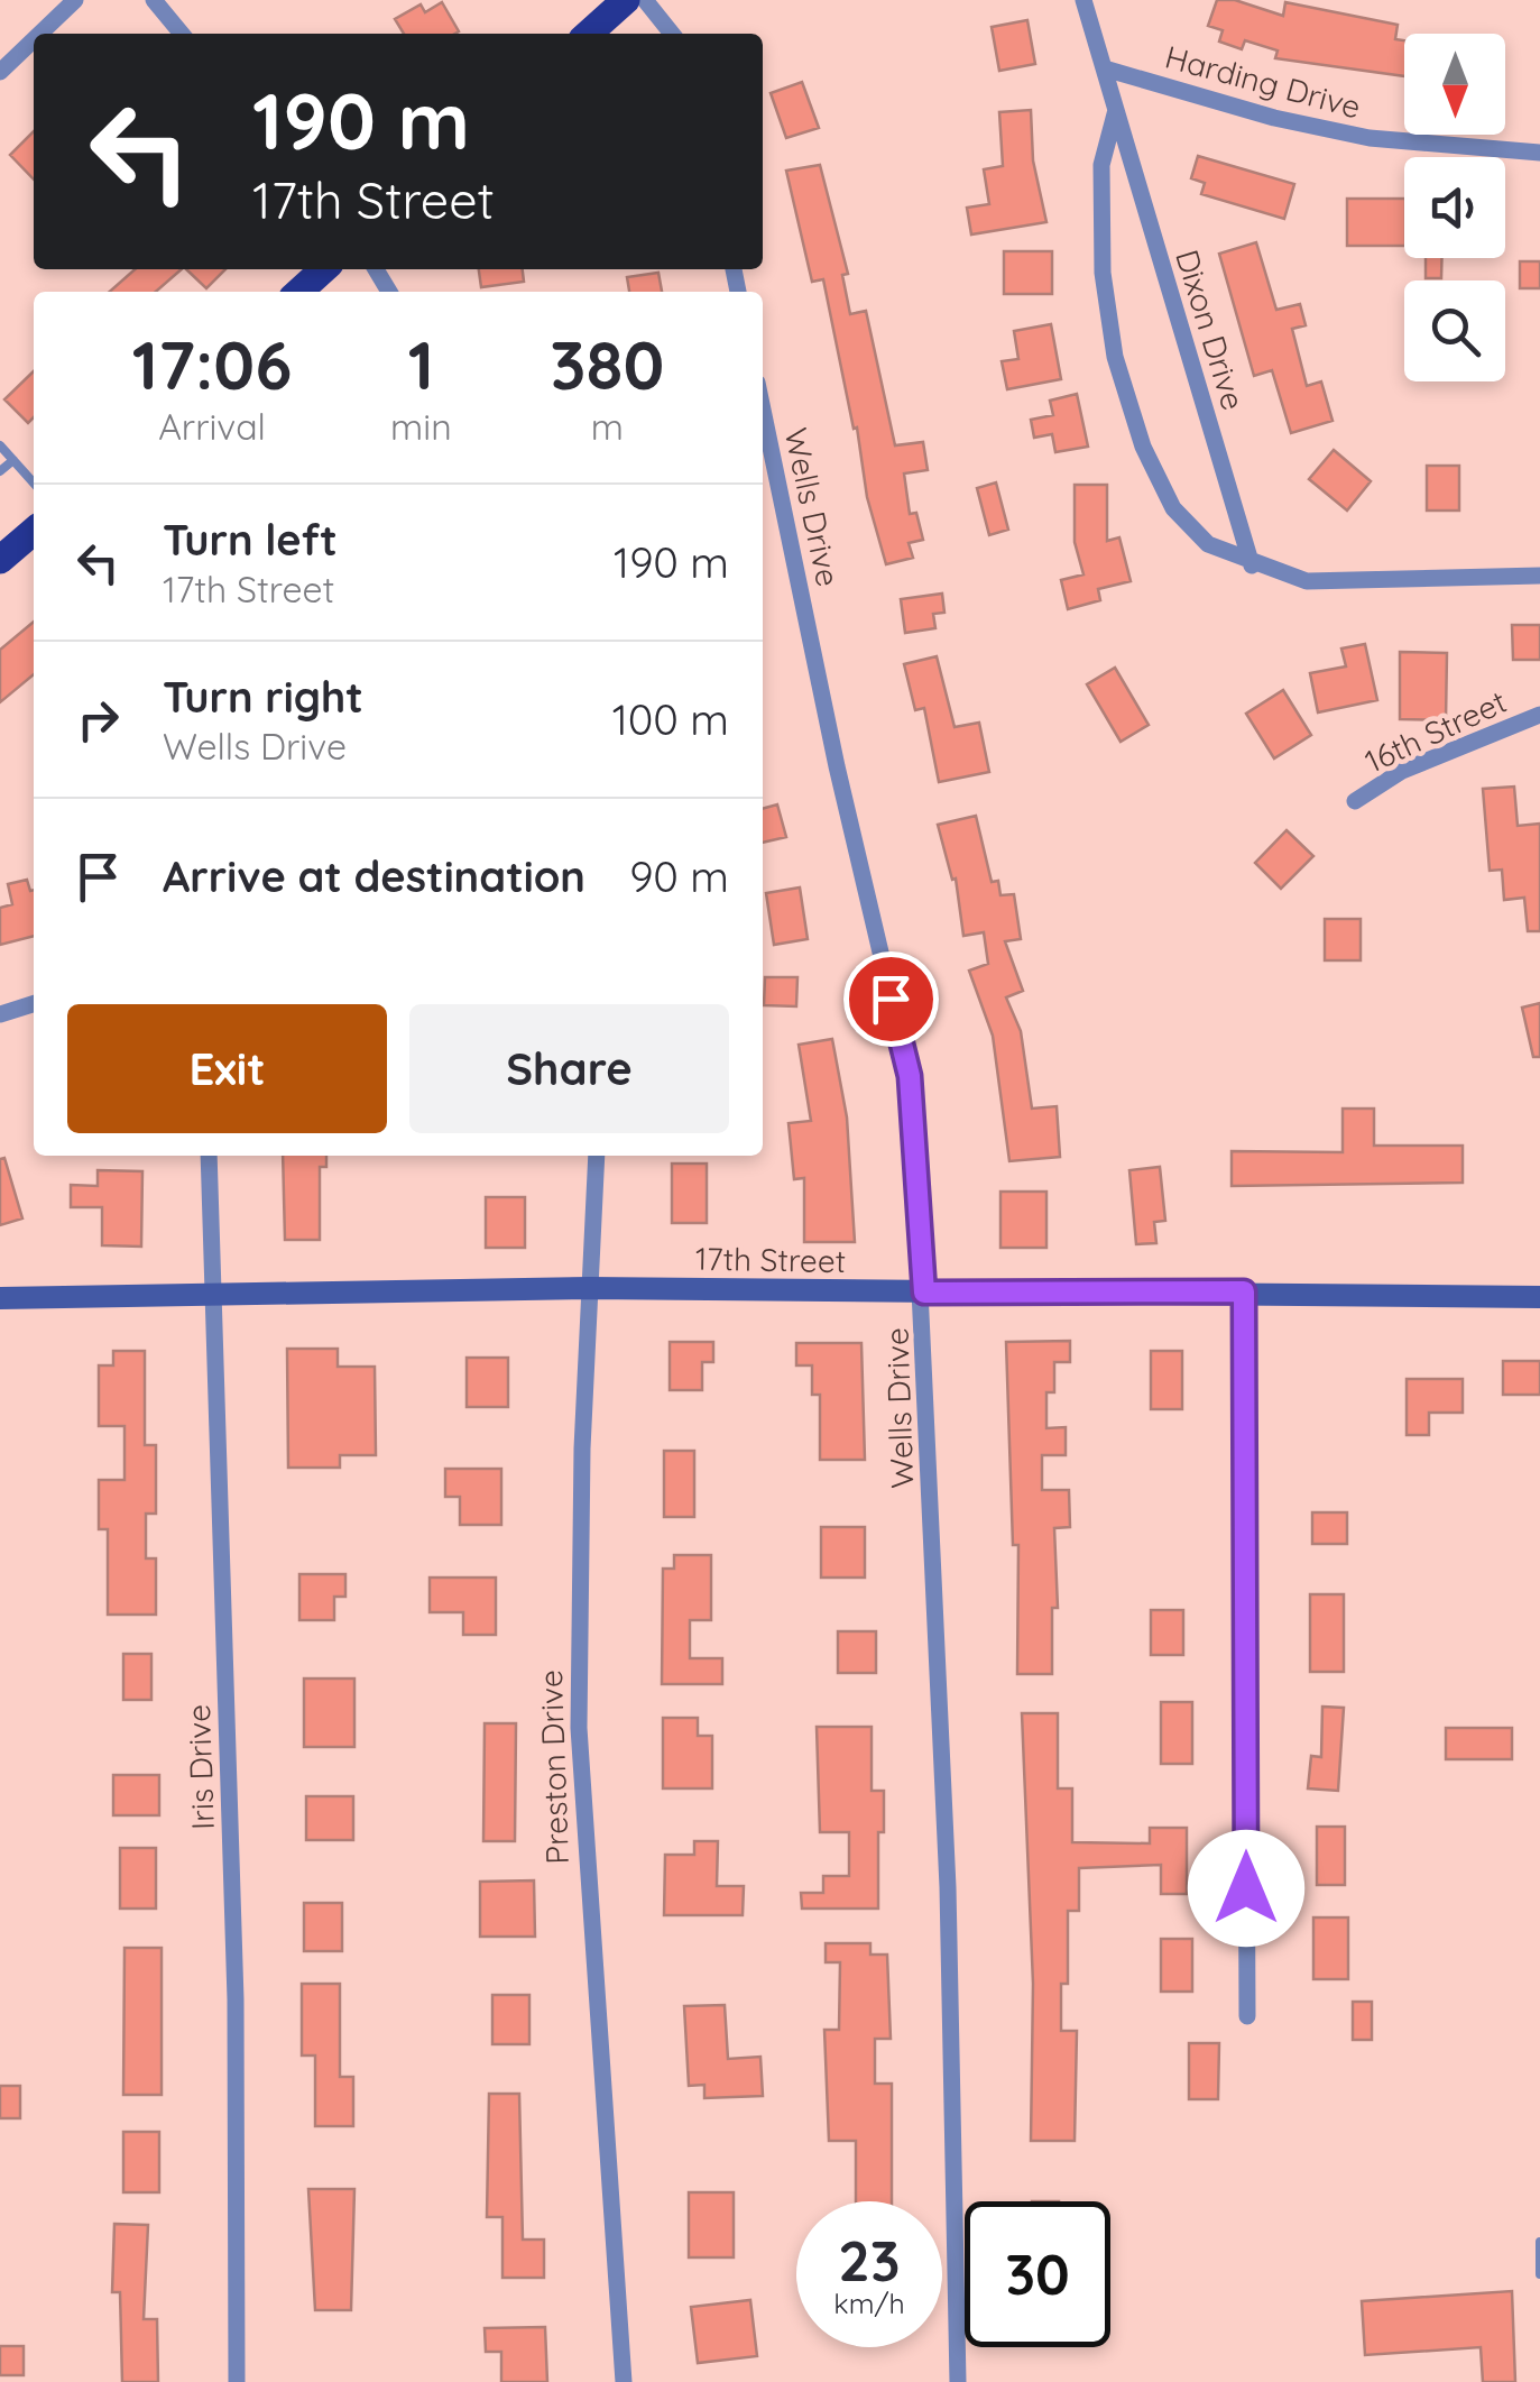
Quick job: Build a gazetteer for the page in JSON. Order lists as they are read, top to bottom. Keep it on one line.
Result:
{"streets":{"street":["Harding Drive","Dixon Drive","Wells Drive","16th Street","17th Street","Iris Drive","Preston Drive"]},"crossings":[["Harding Drive","Dixon Drive"],["Wells Drive","17th Street"],["17th Street","Iris Drive"],["17th Street","Preston Drive"]],"north":"bottom","page":{"turn":["190 m","17th Street"],"eta":["17:06","Arrival","1","min","380","m"],"list":[{"name":"Turn left","note":"17th Street","value":"190 m"},{"name":"Turn right","note":"Wells Drive","value":"100 m"},{"name":"Arrive at destination","value":"90 m"}],"buttons":["Exit","Share"],"speed":"23 km/h","limit":"30"}}
